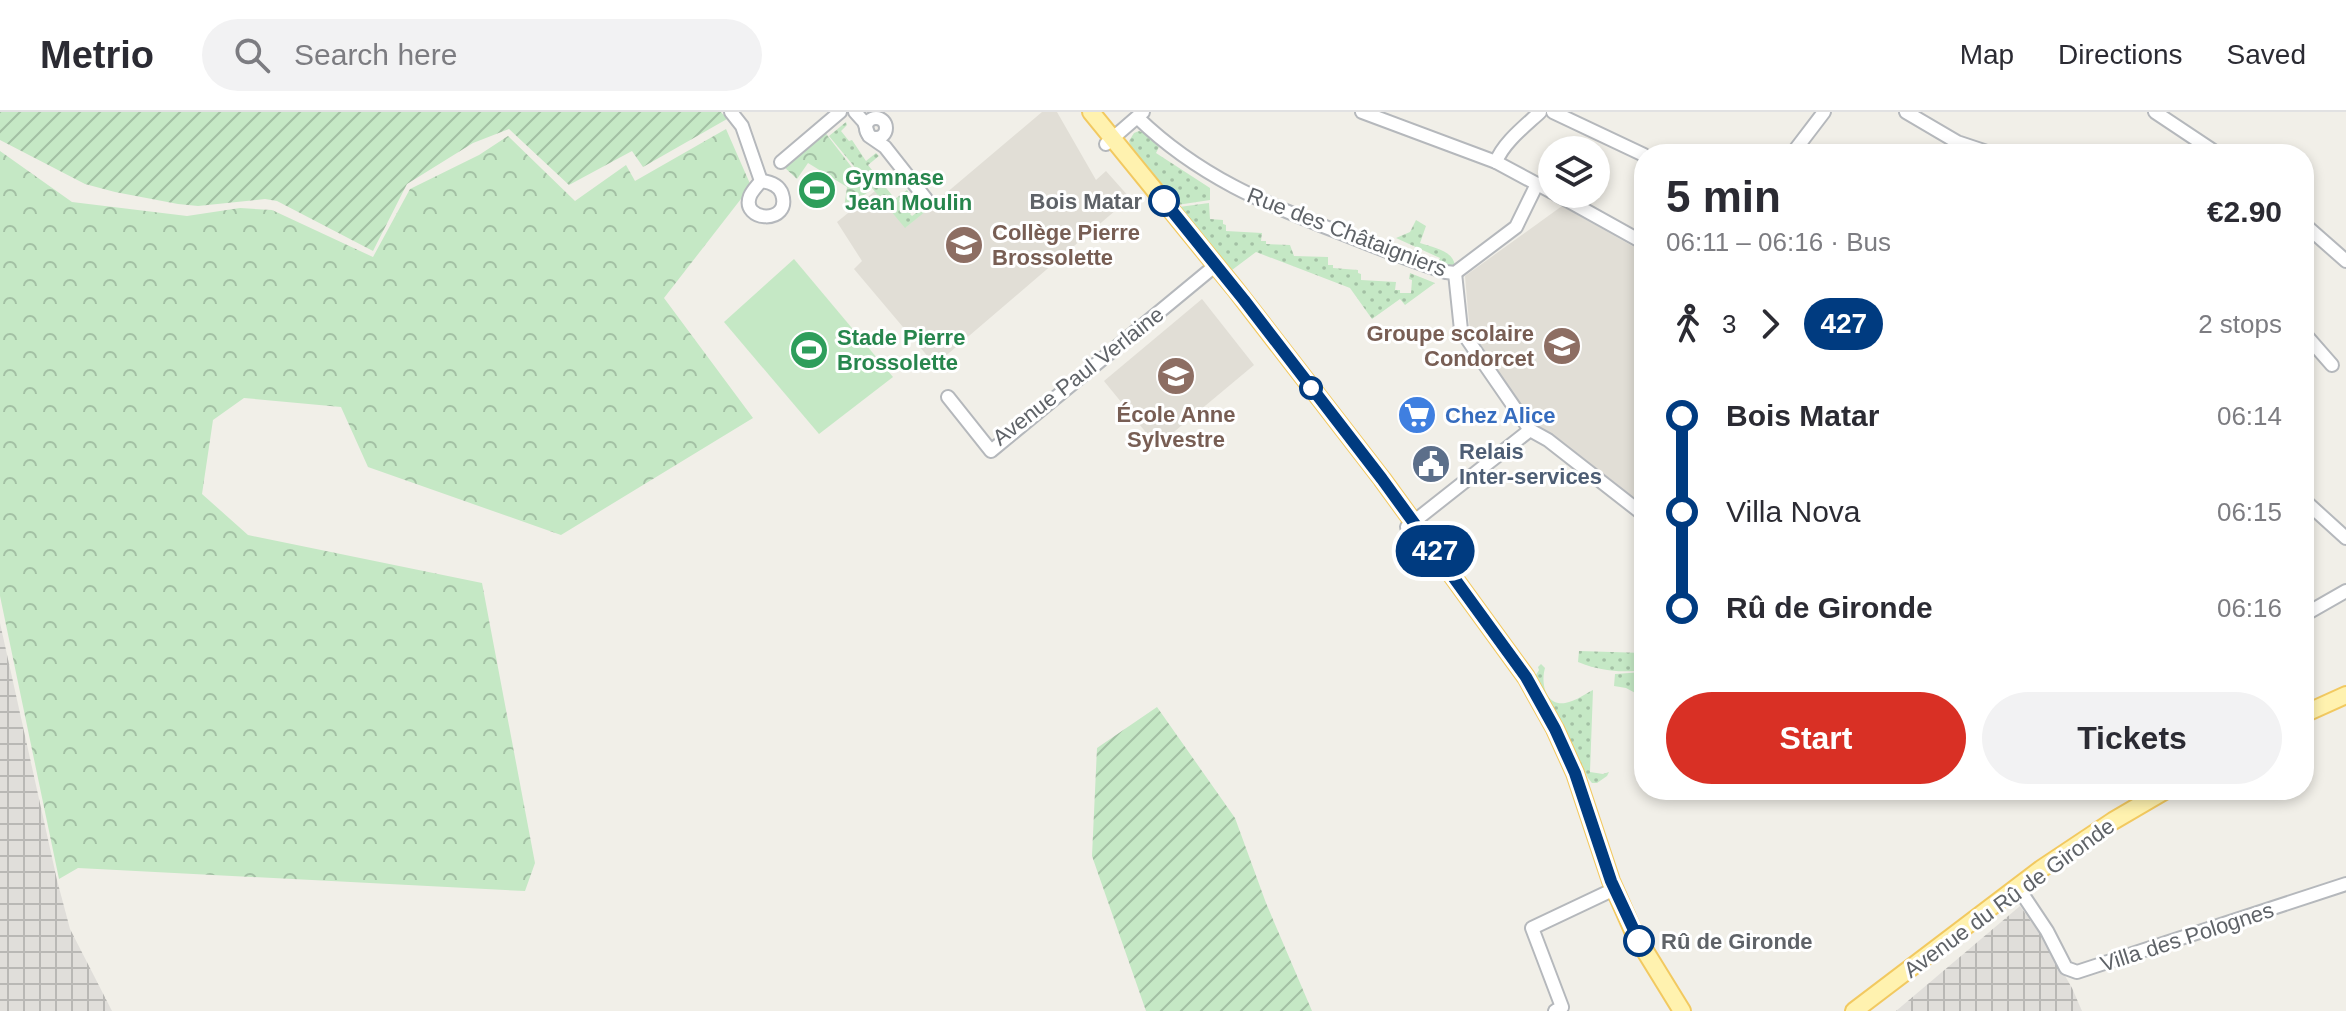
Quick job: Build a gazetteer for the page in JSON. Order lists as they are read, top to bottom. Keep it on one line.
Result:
{"streets":{"main road":["Avenue du Rû de Gironde"],"street":["Rue des Châtaigniers","Avenue Paul Verlaine","Villa des Polognes"]},"crossings":[["Avenue du Rû de Gironde","Villa des Polognes"]],"places":{"sports":["Gymnase Jean Moulin","Stade Pierre Brossolette"],"other":["Bois Matar","Rû de Gironde"],"school or university":["Collège Pierre Brossolette","Groupe scolaire Condorcet","École Anne Sylvestre"],"supermarket":["Chez Alice"],"public building":["Relais Inter-services"]},"lines":["bus line 427"],"page":{"header":"Metrio","search":"Search here","nav":["Map","Directions","Saved"],"on_map":"427","heading":["5 min","06:11 – 06:16 · Bus","€2.90"],"legs":["3","427","2 stops"],"list":[{"name":"Bois Matar","value":"06:14"},{"name":"Villa Nova","value":"06:15"},{"name":"Rû de Gironde","value":"06:16"}],"buttons":["Start","Tickets"]}}
